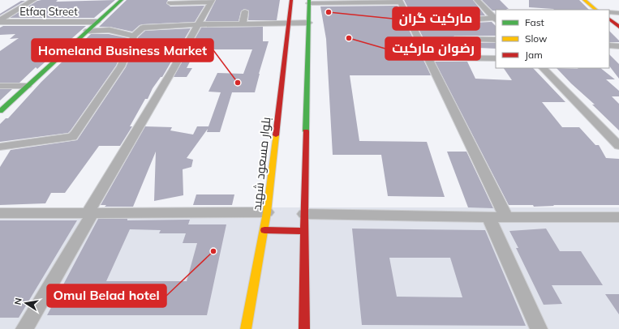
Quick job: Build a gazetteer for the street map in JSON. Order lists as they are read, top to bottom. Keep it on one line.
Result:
{"streets":{"main road":["بلوار مسعود شهید"],"street":["Etfaq Street"]},"places":["مارکیت گران","رضوان مارکیت","Homeland Business Market","Omul Belad hotel"],"legend":["Fast","Slow","Jam"],"north":"left"}
